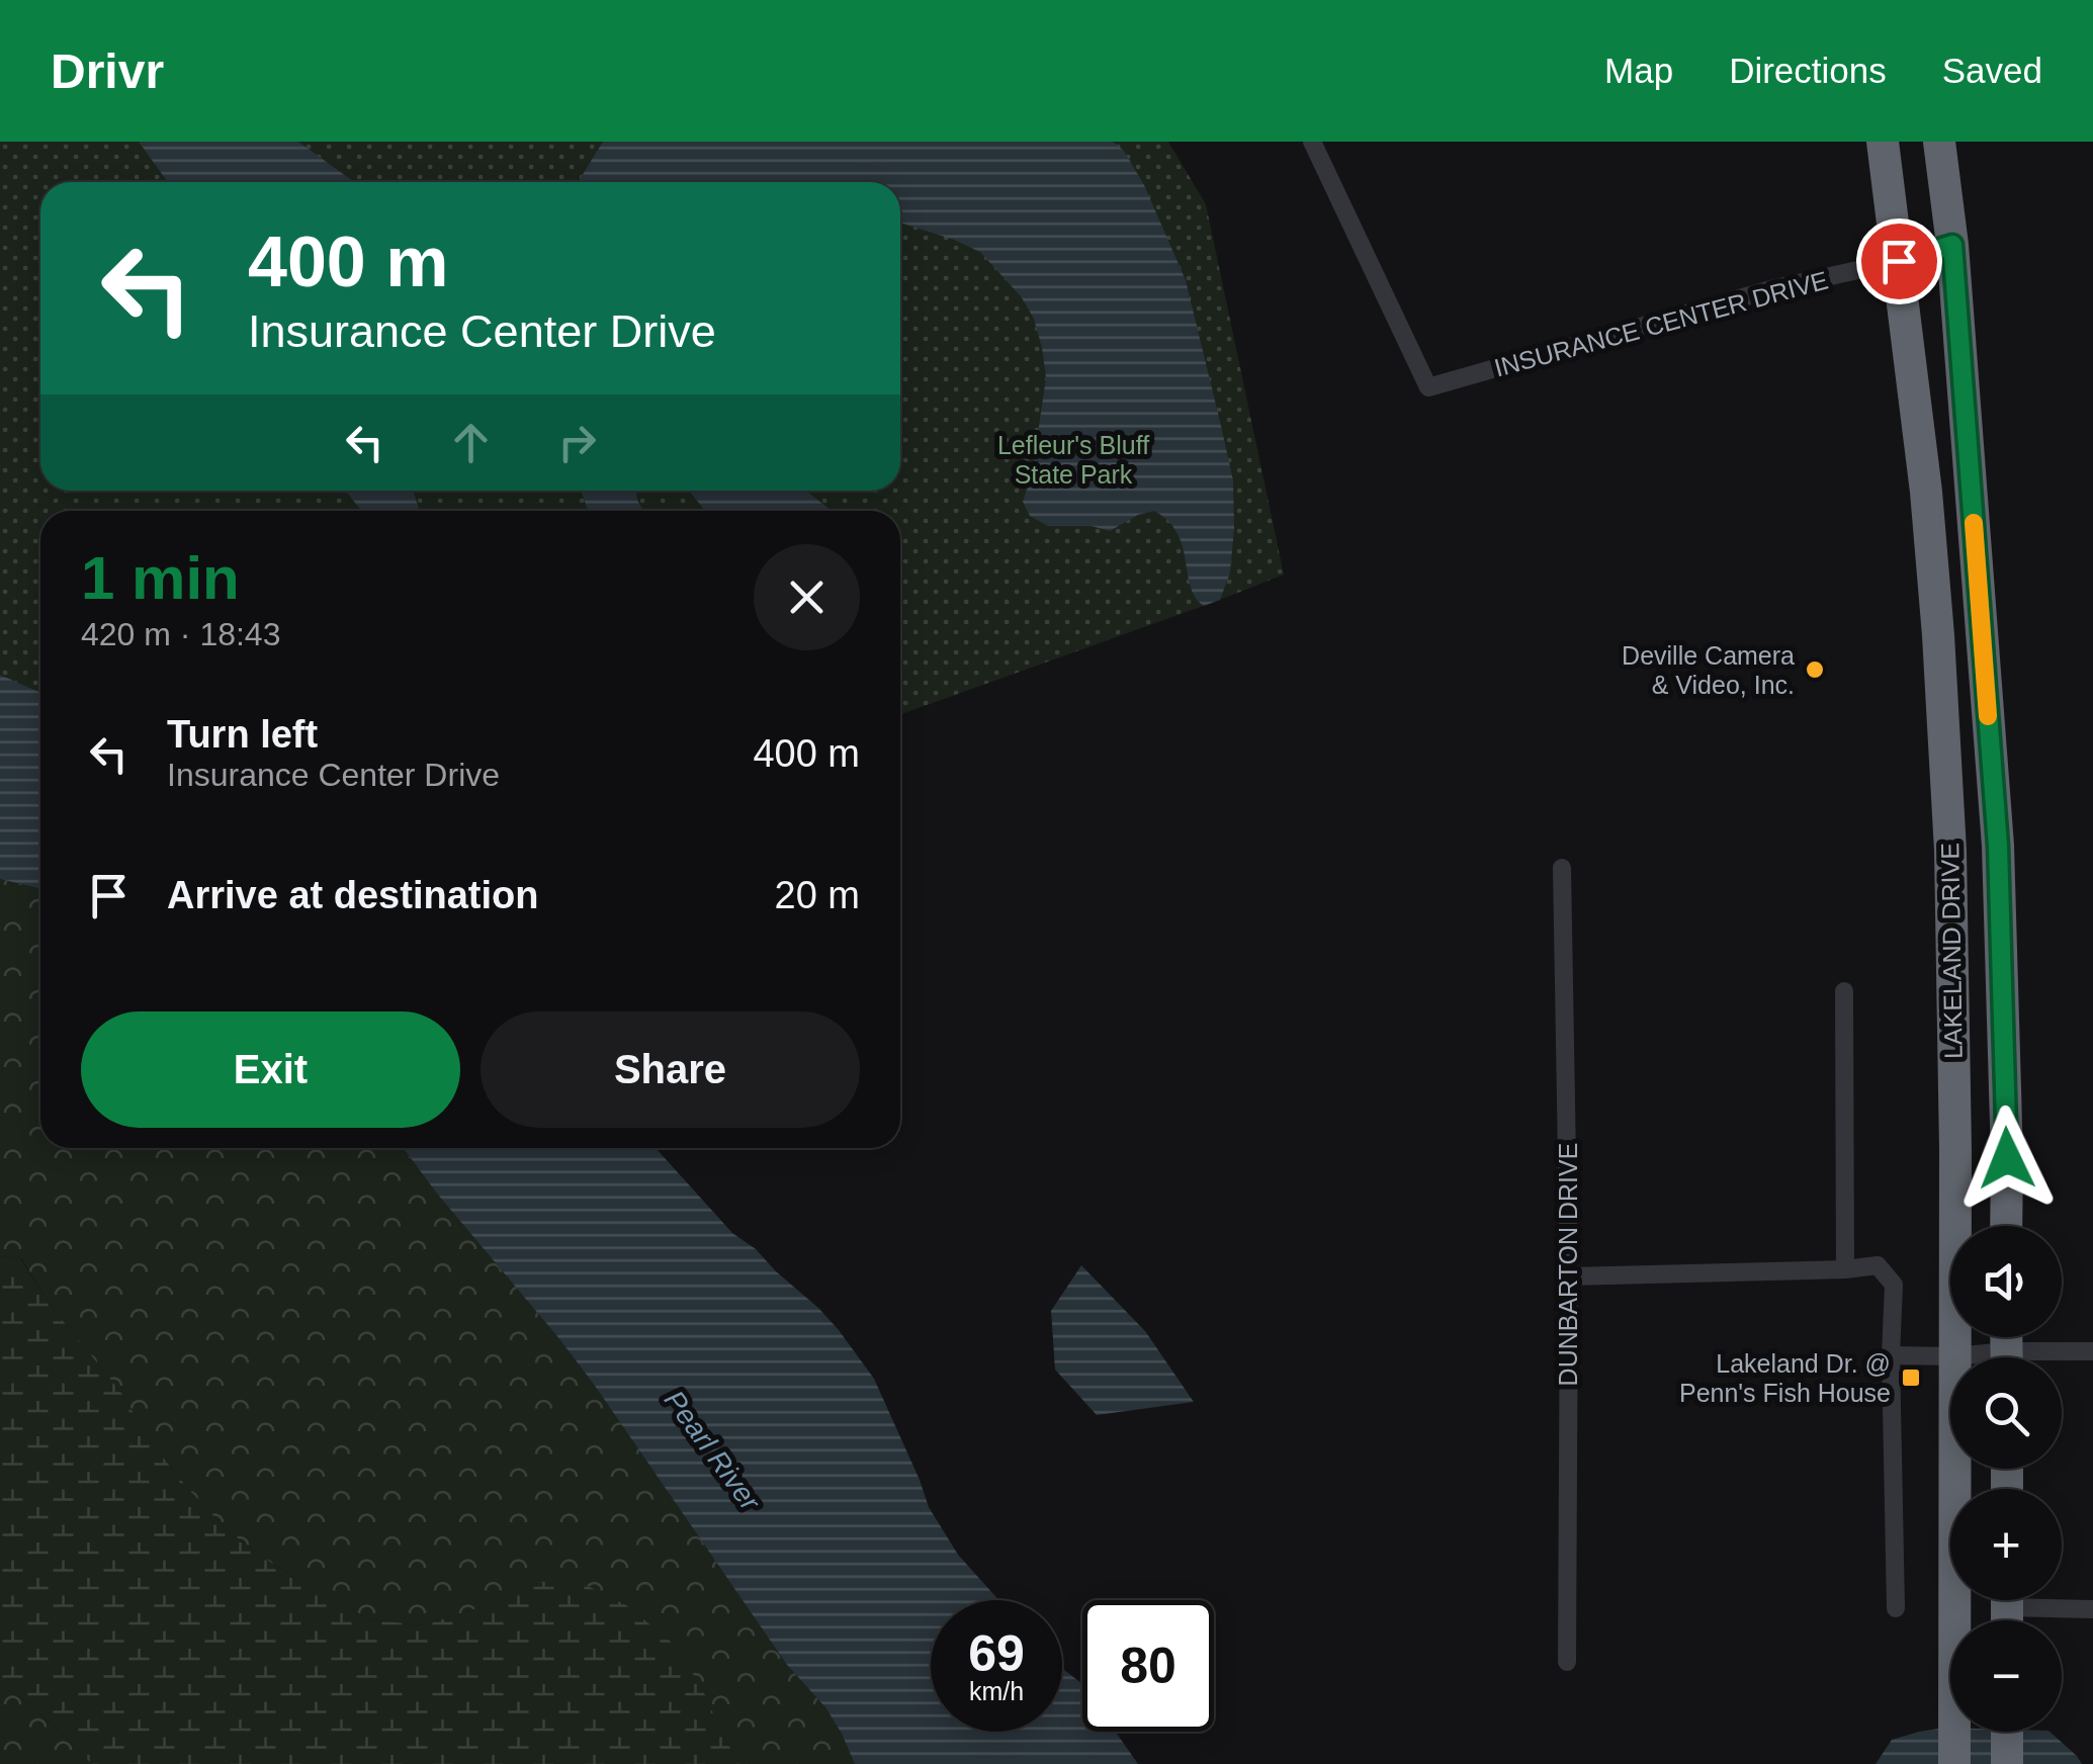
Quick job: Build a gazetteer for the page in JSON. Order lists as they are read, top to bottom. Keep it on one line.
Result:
{"streets":{"highway":["LAKELAND DRIVE"],"street":["INSURANCE CENTER DRIVE","DUNBARTON DRIVE"]},"crossings":[["INSURANCE CENTER DRIVE","LAKELAND DRIVE"]],"water":["Pearl River"],"parks":["Lefleur's Bluff State Park"],"places":{"other":["Deville Camera & Video, Inc."],"transit":["Lakeland Dr. @ Penn's Fish House"]},"page":{"header":"Drivr","nav":["Map","Directions","Saved"],"turn":["400 m","Insurance Center Drive"],"heading":["1 min","420 m · 18:43"],"list":[{"name":"Turn left","note":"Insurance Center Drive","value":"400 m"},{"name":"Arrive at destination","value":"20 m"}],"buttons":["Exit","Share"],"map_buttons":["+","−"],"speed":"69 km/h","limit":"80"}}
